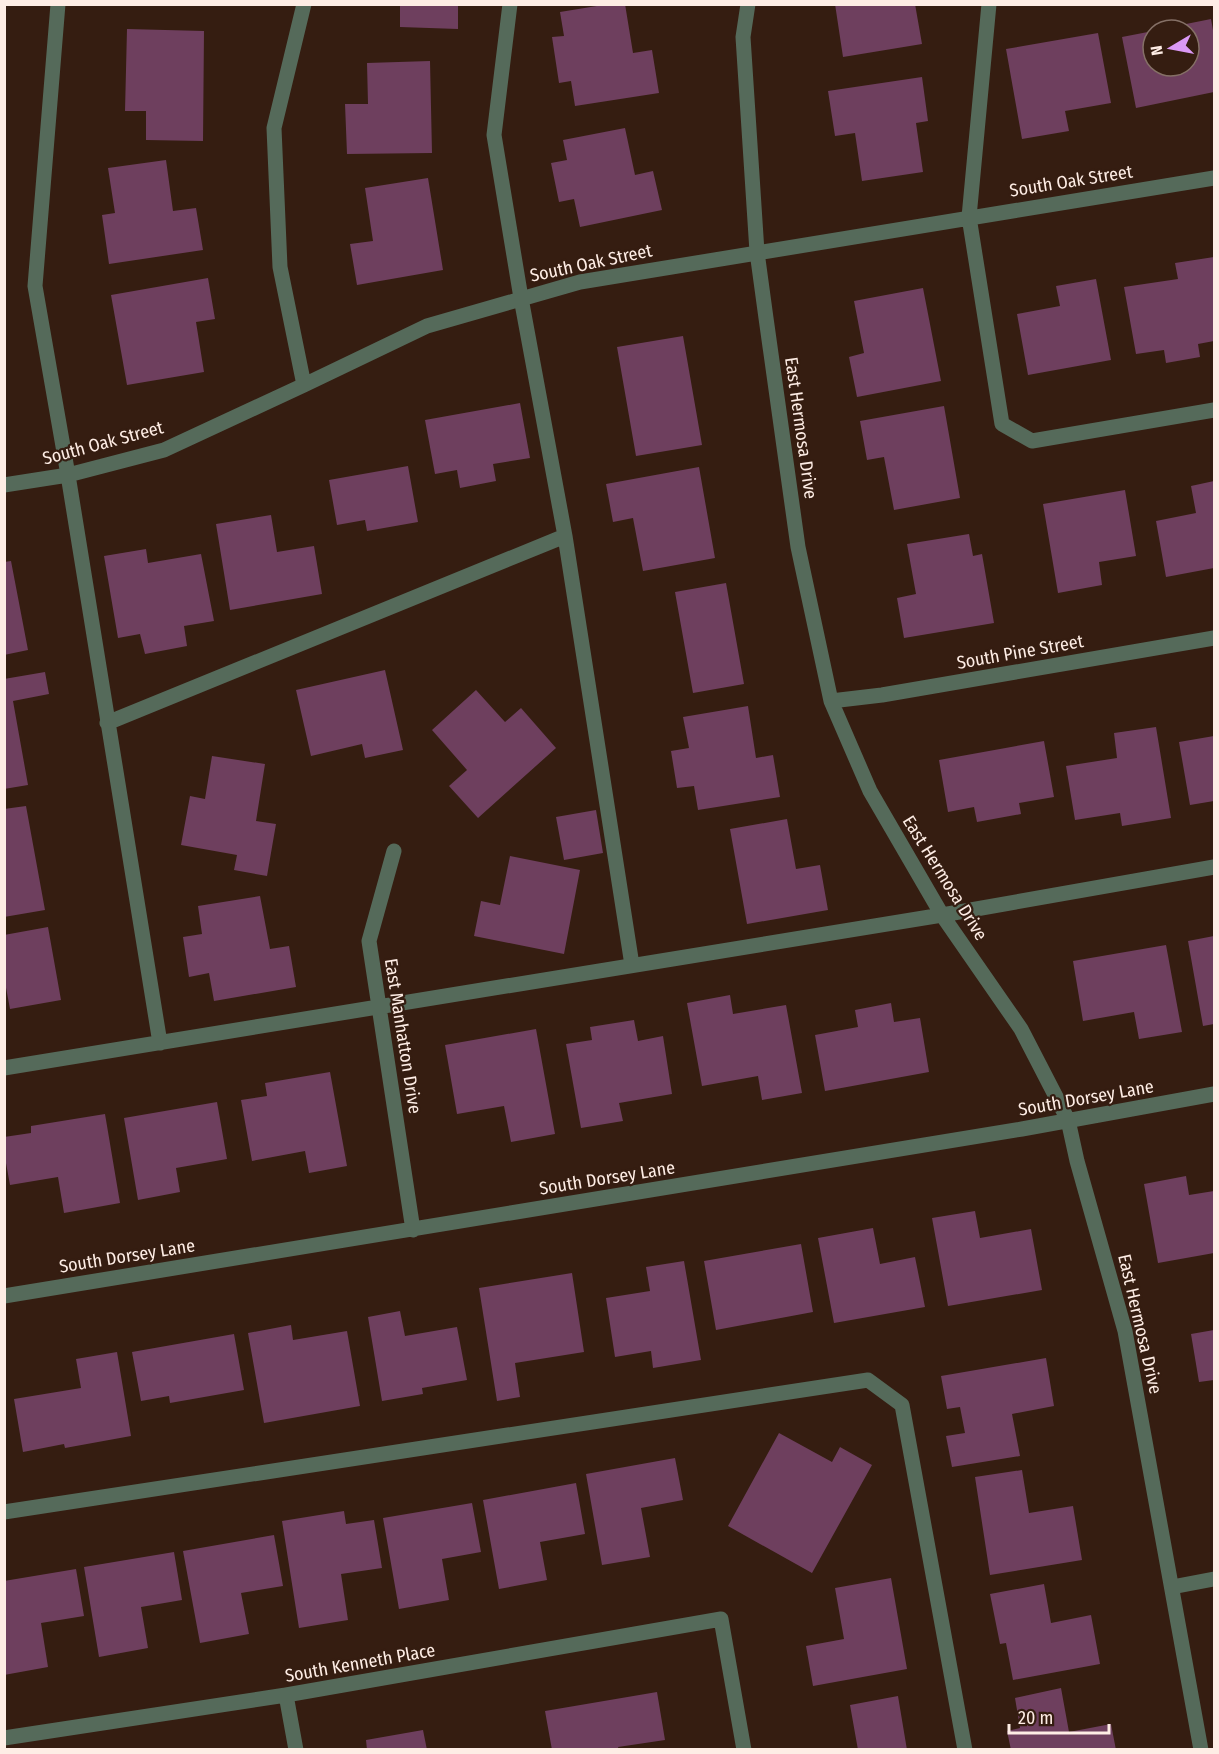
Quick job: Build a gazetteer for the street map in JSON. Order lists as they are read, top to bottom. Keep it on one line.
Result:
{"streets":{"street":["South Oak Street","East Hermosa Drive","South Pine Street","East Manhatton Drive","South Dorsey Lane","South Kenneth Place"]},"crossings":[["South Oak Street","East Hermosa Drive"],["East Hermosa Drive","South Pine Street"],["East Hermosa Drive","South Dorsey Lane"],["East Manhatton Drive","South Dorsey Lane"]],"scale_bar":"20 m","north":"left"}
